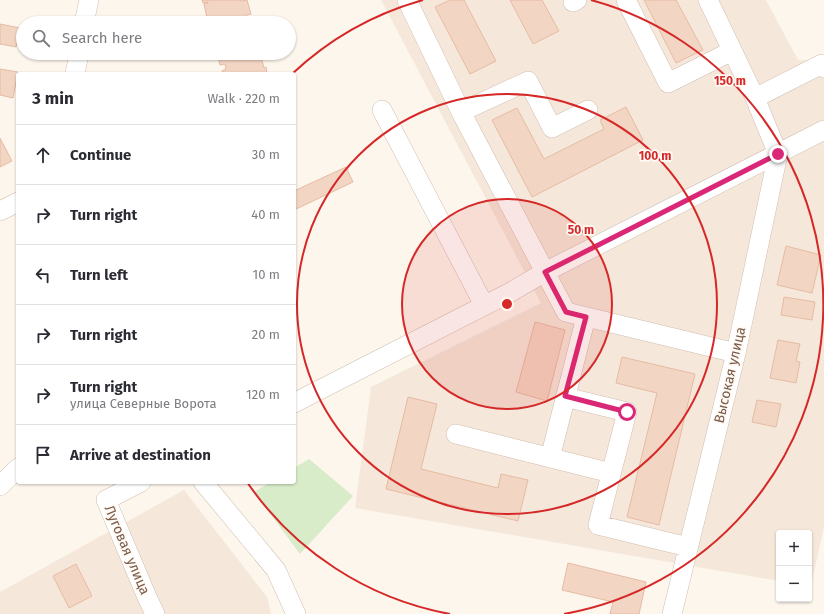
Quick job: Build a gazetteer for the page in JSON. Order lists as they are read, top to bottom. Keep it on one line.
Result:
{"streets":{"street":["Высокая улица","Луговая улица"]},"page":{"search":"Search here","heading":["3 min","Walk · 220 m"],"list":[["Continue","30 m"],["Turn right","40 m"],["Turn left","10 m"],["Turn right","20 m"],["Turn right","улица Северные Ворота","120 m"],"Arrive at destination"],"map_buttons":["+","−"]},"rings":["150 m","100 m","50 m"]}
